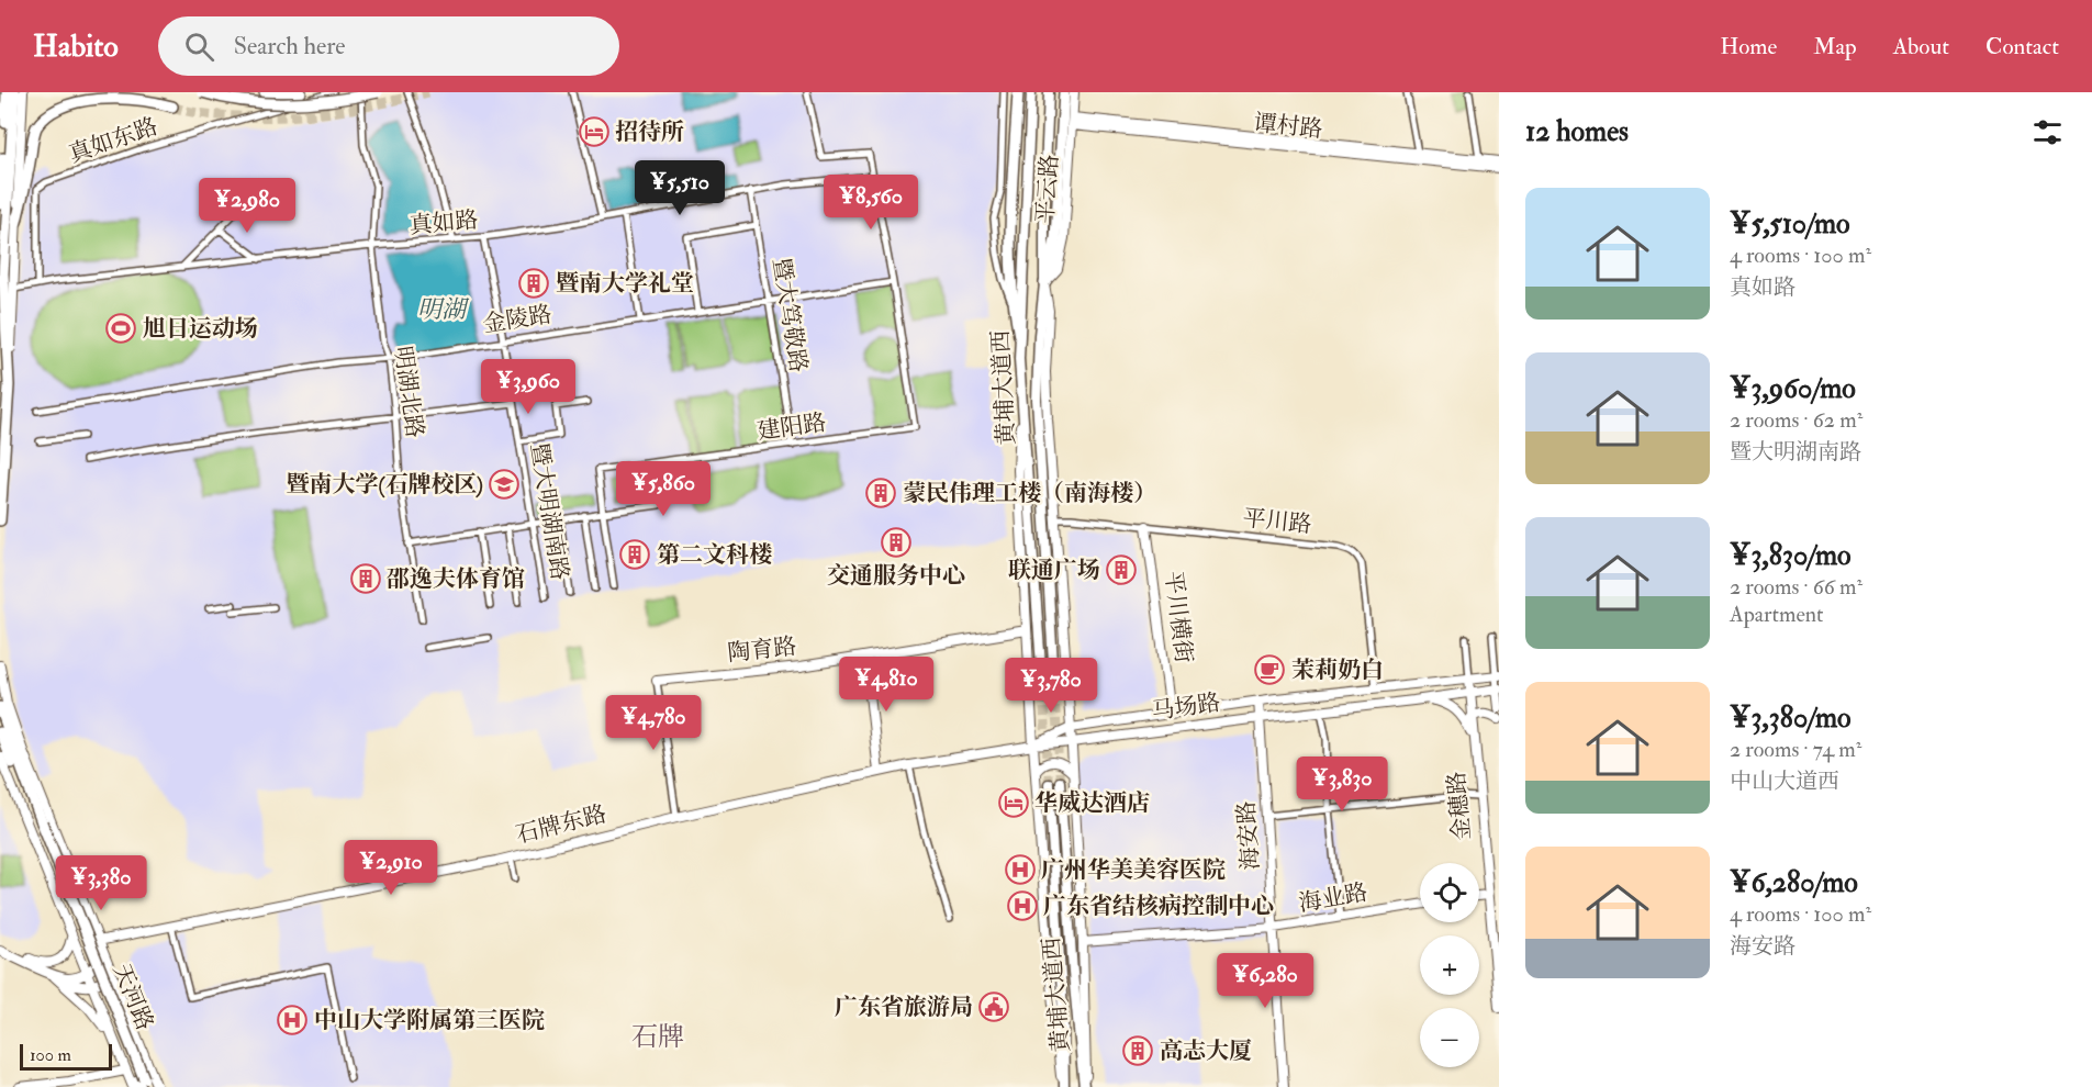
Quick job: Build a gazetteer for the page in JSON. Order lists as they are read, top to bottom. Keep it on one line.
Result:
{"streets":{"highway":["天河路"],"main road":["谭村路","平云路","黄埔大道西","平川横街","陶育路","马场路","金穗路","石牌东路","海安路","海业路"],"street":["真如东路","真如路","暨大笃敬路","金陵路","明湖北路","建阳路","暨大明湖南路","平川路"]},"crossings":[["谭村路","平云路"],["真如东路","真如路"],["平云路","黄埔大道西"],["真如路","暨大笃敬路"],["真如路","明湖北路"],["真如路","暨大明湖南路"],["暨大笃敬路","金陵路"],["暨大笃敬路","建阳路"],["金陵路","明湖北路"],["金陵路","建阳路"],["金陵路","暨大明湖南路"],["平川路","平川横街"],["平川路","马场路"],["平川横街","马场路"],["马场路","金穗路"],["马场路","石牌东路"],["马场路","海安路"],["海安路","海业路"]],"districts":["石牌"],"water":["明湖"],"places":{"hotel":["招待所","华威达酒店"],"building":["暨南大学礼堂","蒙民伟理工楼（南海楼）","交通服务中心","第二文科楼","联通广场","邵逸夫体育馆","高志大厦"],"sports":["旭日运动场"],"school or university":["暨南大学(石牌校区)"],"cafe":["茉莉奶白"],"hospital":["广州华美美容医院","广东省结核病控制中心","中山大学附属第三医院"],"public building":["广东省旅游局"]},"scale_bar":"100 m","page":{"header":"Habito","search":"Search here","nav":["Home","Map","About","Contact"],"heading":"12 homes","price":["¥5,510","¥8,560","¥2,980","¥3,960","¥5,860","¥4,810","¥3,780","¥4,780","¥3,830","¥2,910","¥3,380","¥6,280"],"list":[{"name":"¥5,510/mo","note":"4 rooms · 100 m² · 真如路"},{"name":"¥3,960/mo","note":"2 rooms · 62 m² · 暨大明湖南路"},{"name":"¥3,830/mo","note":"2 rooms · 66 m² · Apartment"},{"name":"¥3,380/mo","note":"2 rooms · 74 m² · 中山大道西"},{"name":"¥6,280/mo","note":"4 rooms · 100 m² · 海安路"}],"map_buttons":["+","−"],"scale":"100 m"}}
